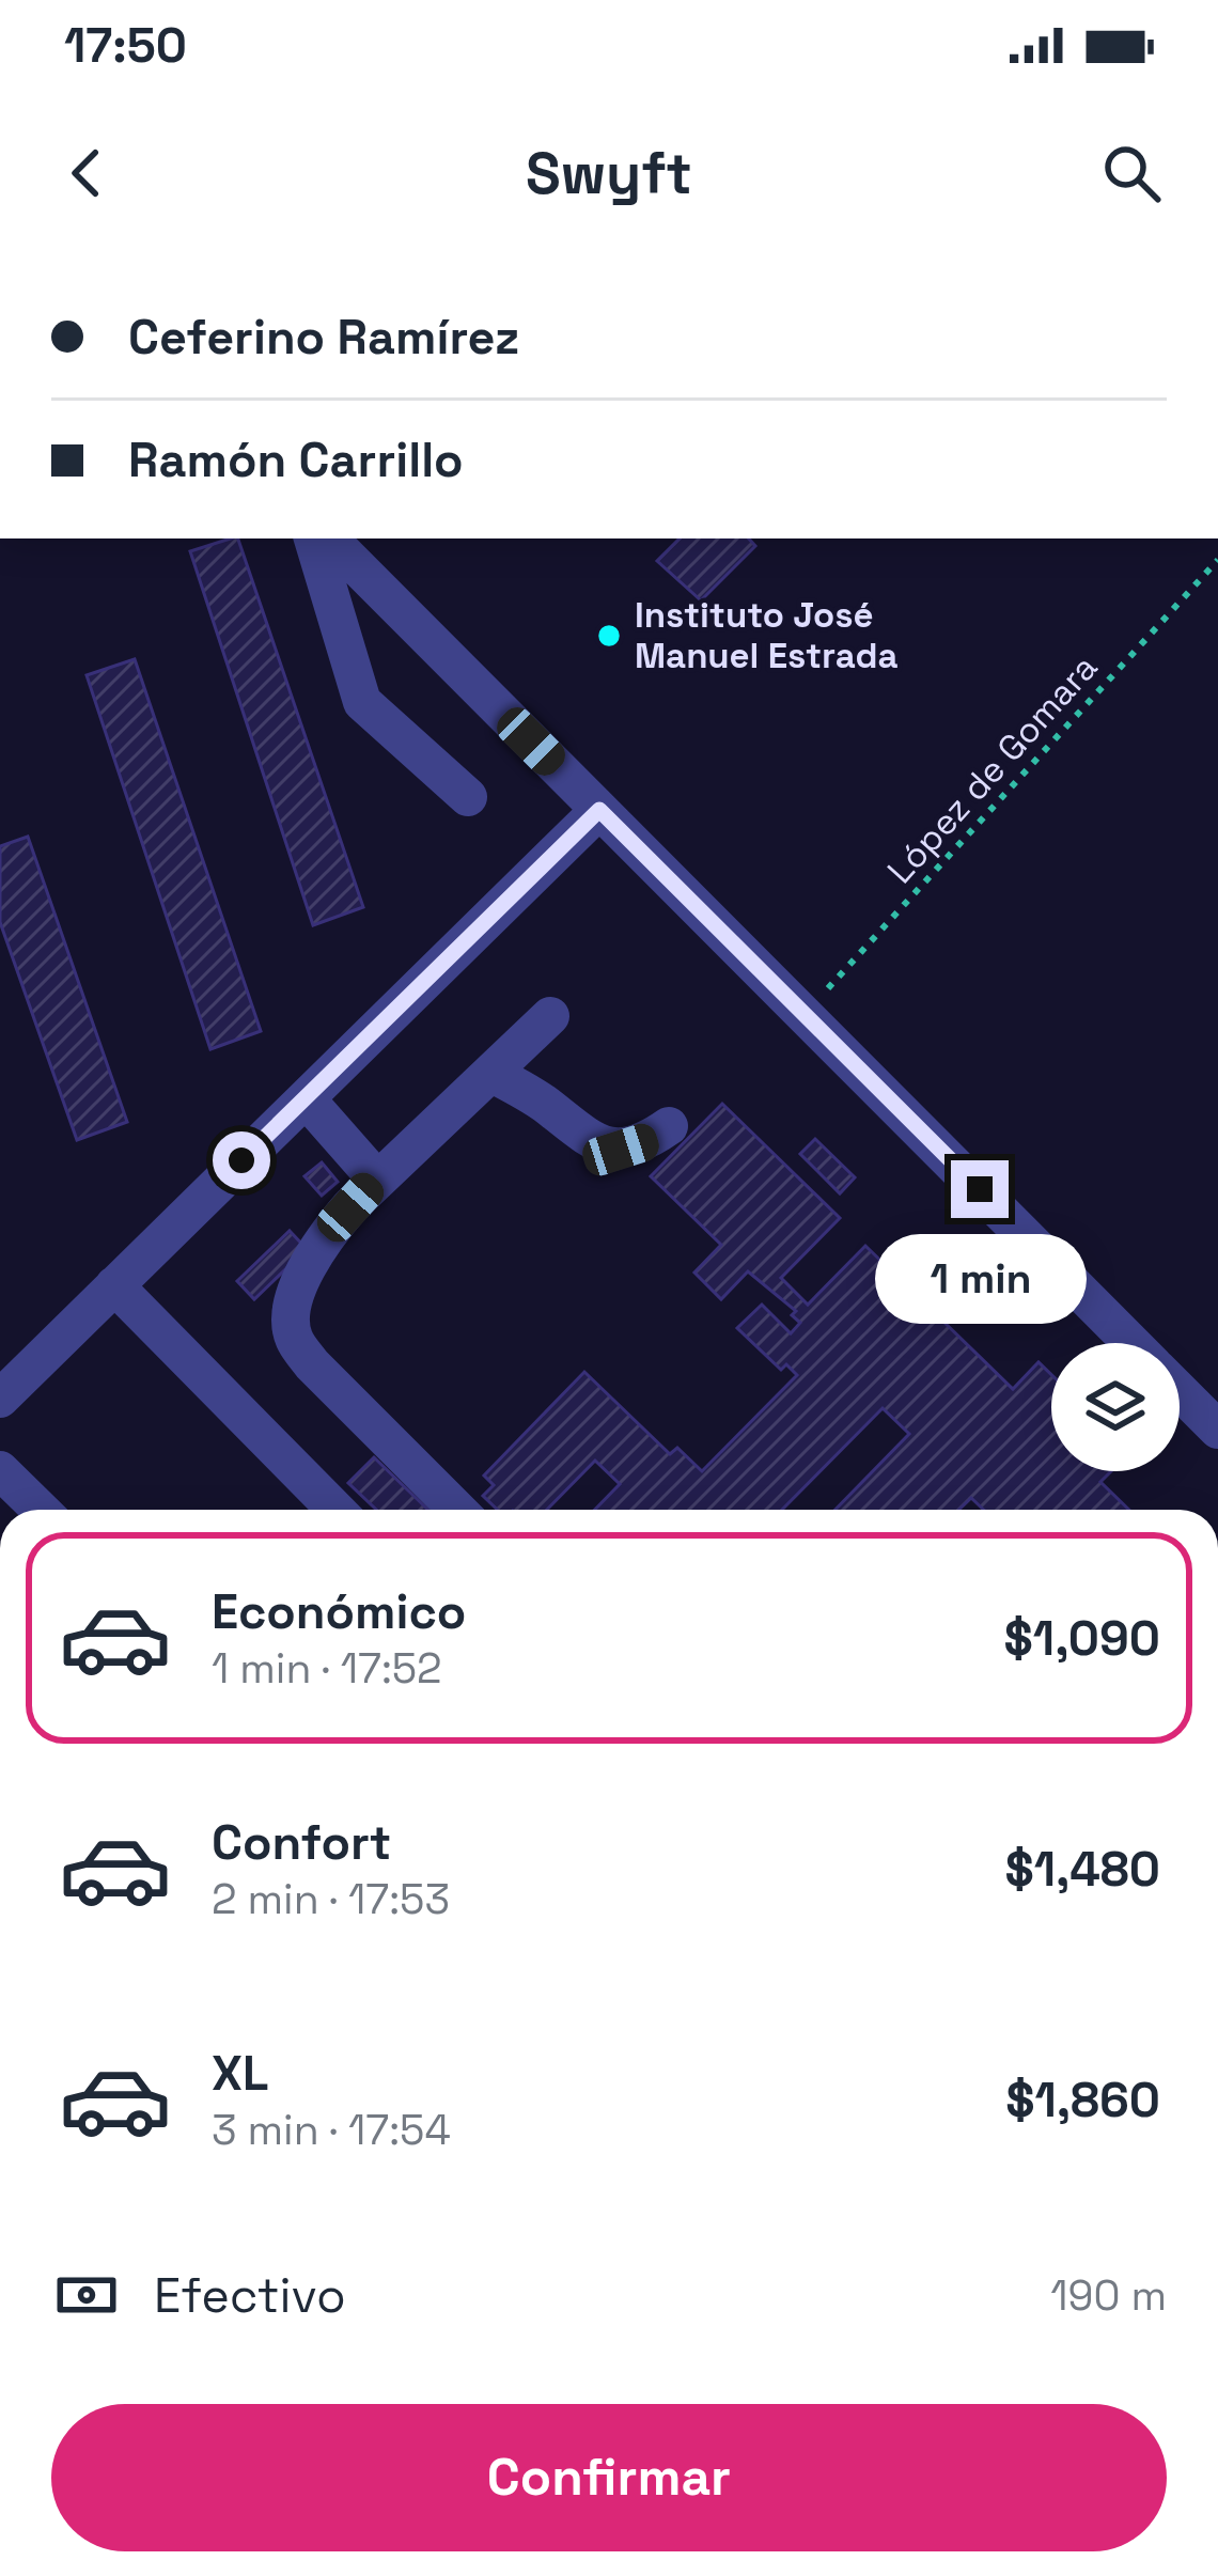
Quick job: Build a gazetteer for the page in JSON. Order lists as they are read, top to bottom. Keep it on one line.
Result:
{"streets":{"path":["López de Gomara"]},"places":["Instituto José Manuel Estrada"],"page":{"status":"17:50","header":"Swyft","banner":["Ceferino Ramírez","Ramón Carrillo"],"bubble":"1 min","list":[{"name":"Económico","note":"1 min · 17:52","value":"$1,090"},{"name":"Confort","note":"2 min · 17:53","value":"$1,480"},{"name":"XL","note":"3 min · 17:54","value":"$1,860"}],"pay":["Efectivo","190 m"],"buttons":"Confirmar"}}
